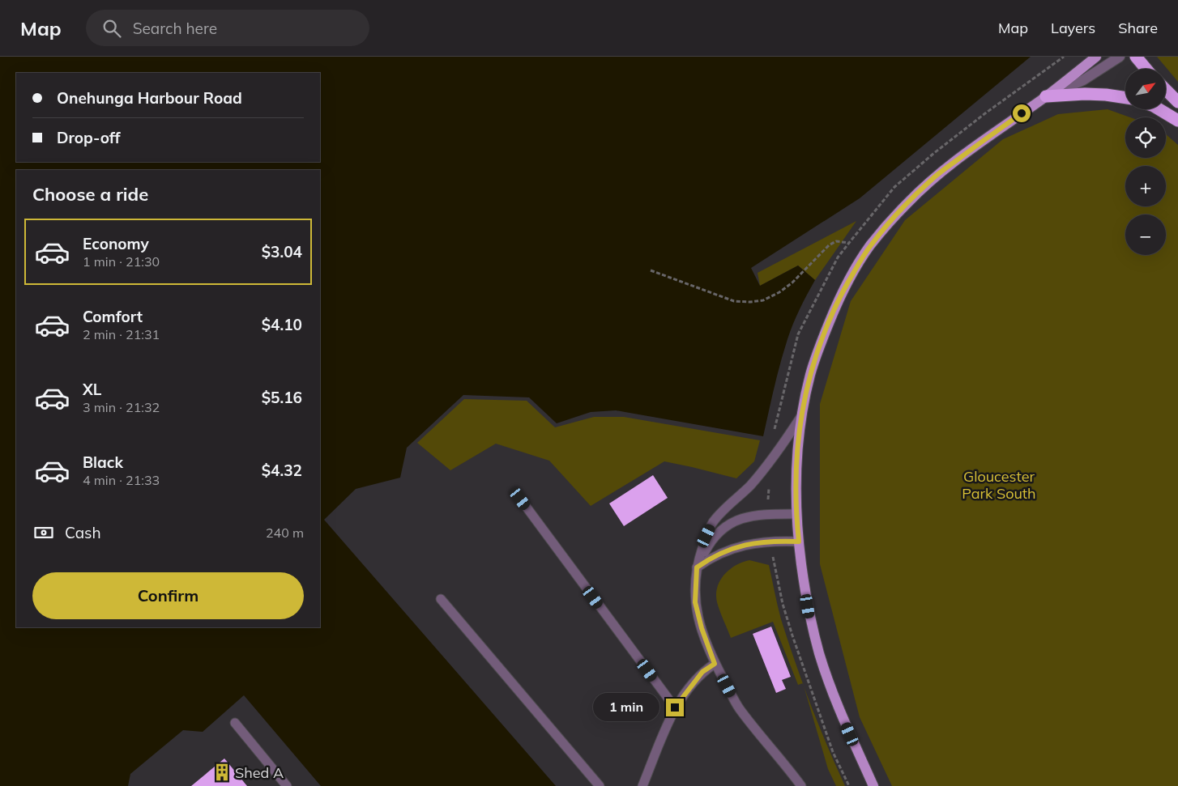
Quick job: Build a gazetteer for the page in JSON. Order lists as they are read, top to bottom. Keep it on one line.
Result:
{"parks":["Gloucester Park South"],"places":{"building":["Shed A"]},"north":"top right","page":{"header":"Map","search":"Search here","nav":["Map","Layers","Share"],"map_buttons":["+","−"],"banner":["Onehunga Harbour Road","Drop-off"],"heading":"Choose a ride","list":[{"name":"Economy","note":"1 min · 21:30","value":"$3.04"},{"name":"Comfort","note":"2 min · 21:31","value":"$4.10"},{"name":"XL","note":"3 min · 21:32","value":"$5.16"},{"name":"Black","note":"4 min · 21:33","value":"$4.32"}],"pay":["Cash","240 m"],"buttons":"Confirm","bubble":"1 min"}}
